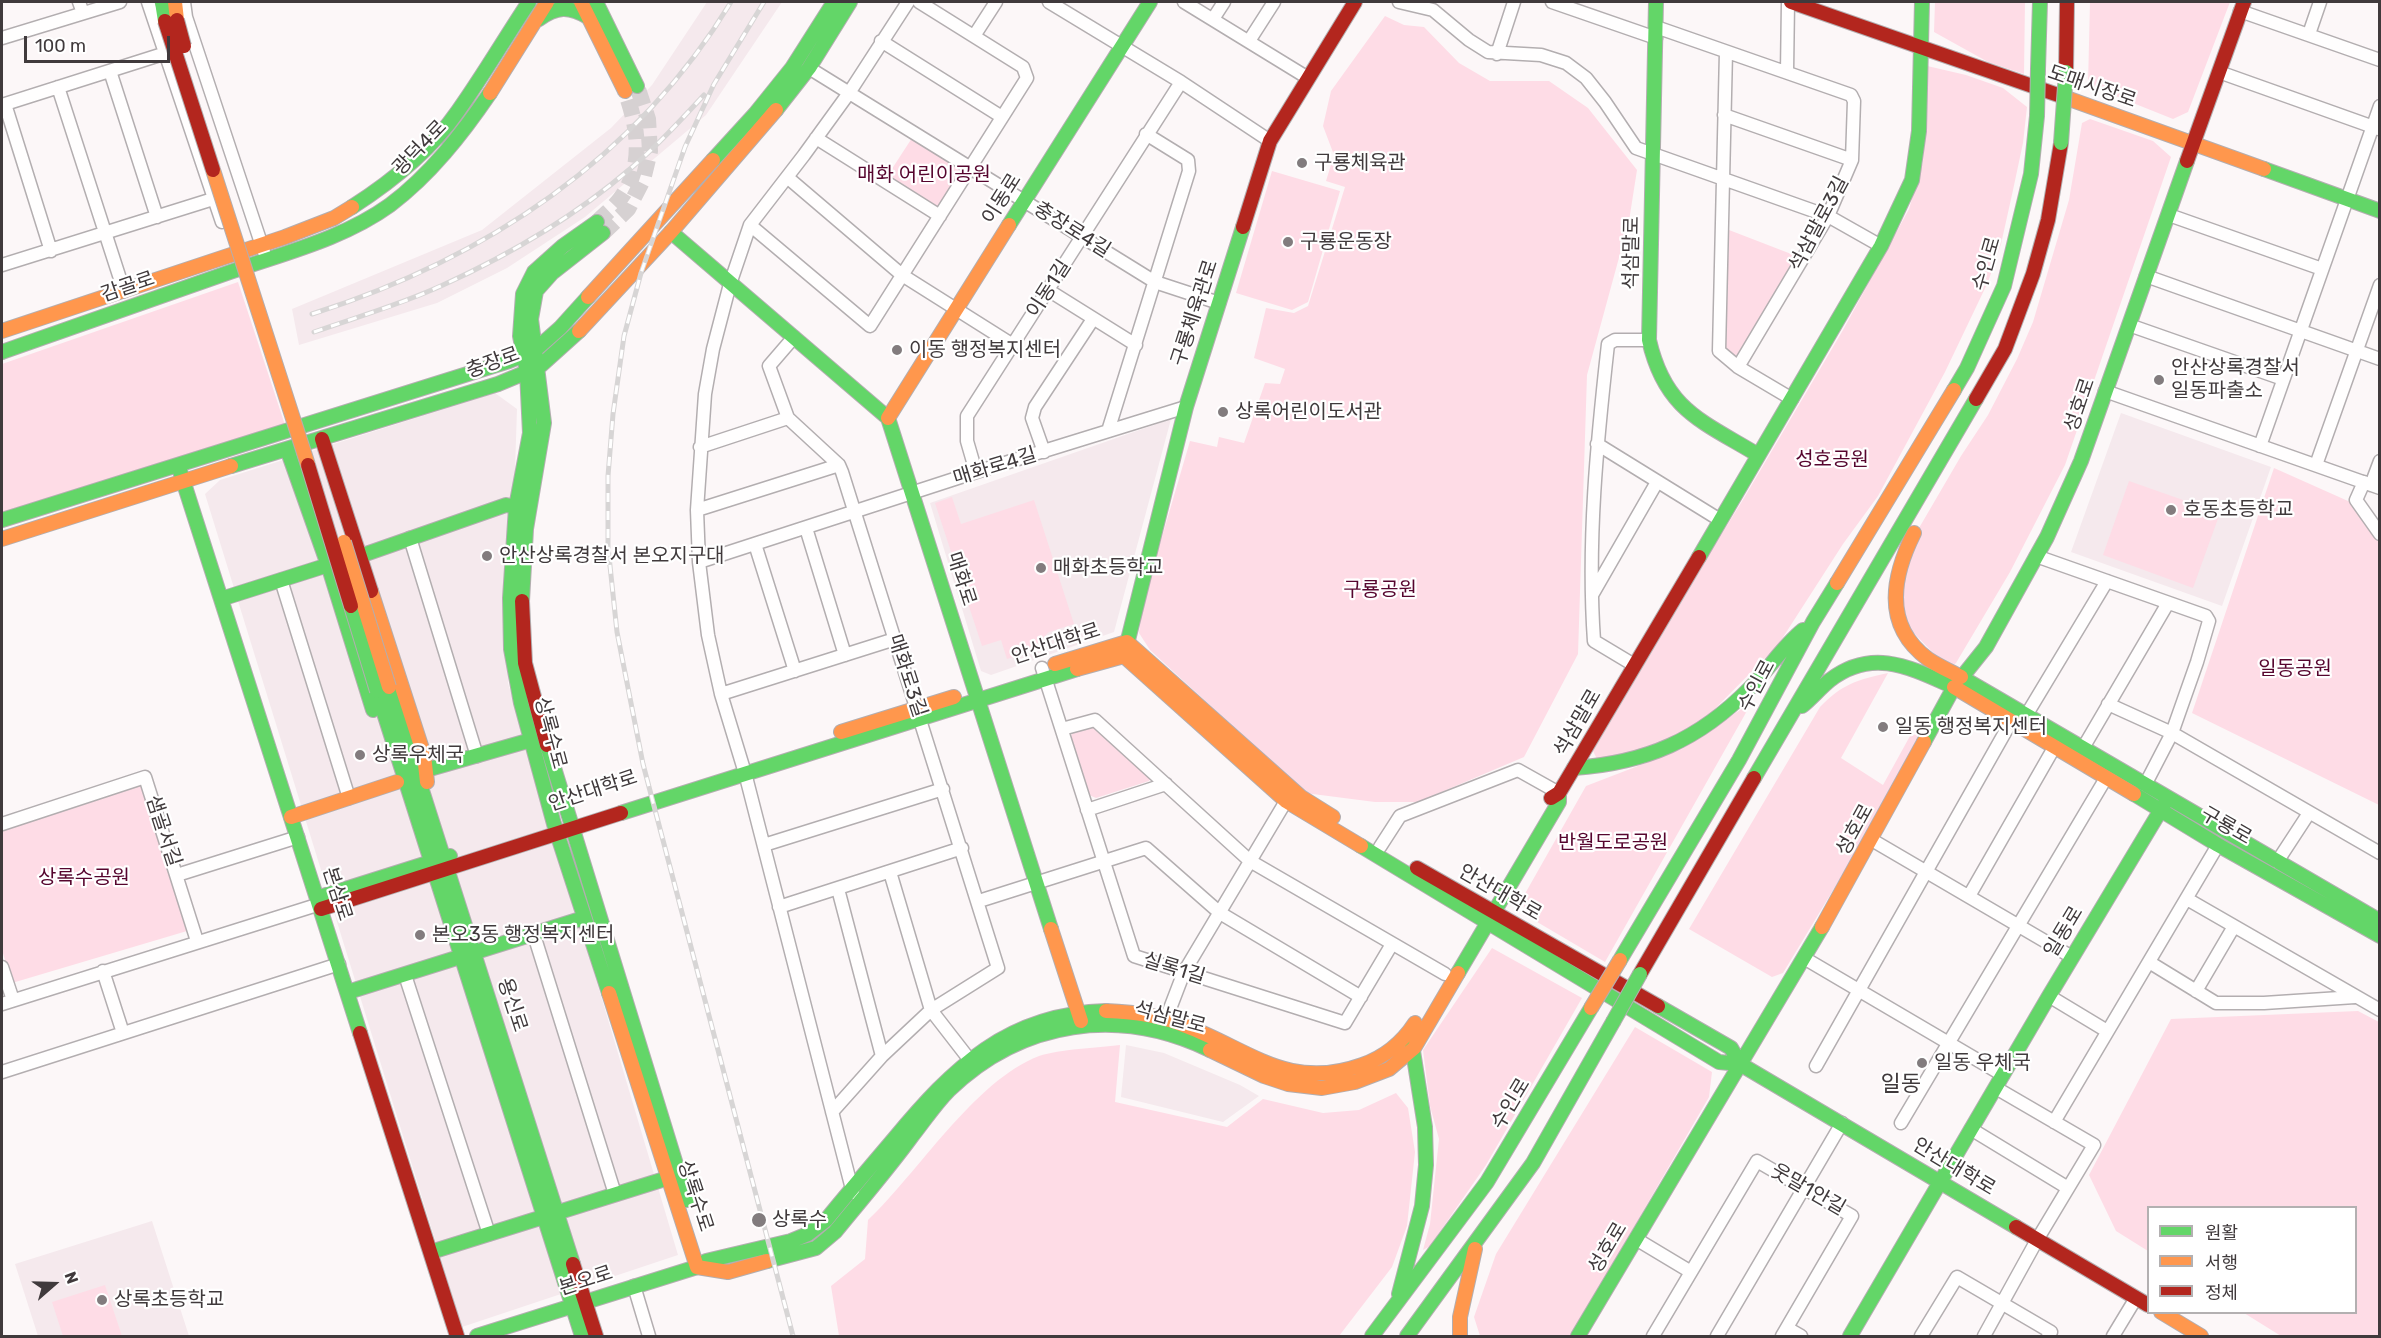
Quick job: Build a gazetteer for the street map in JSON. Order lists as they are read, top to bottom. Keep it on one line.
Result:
{"streets":{"main road":["도매시장로","광덕4로","이동로","석삼말로","수인로","감골로","구룡체육관로","충장로","성호로","매화로","안산대학로","상록수로","구룡로","본삼로","일동로","용신로","본오로"],"street":["석삼말로3길","충장로4길","이동1길","매화로4길","매화로3길","샘골서길","실록1길","웃말1안길"]},"crossings":[["도매시장로","석삼말로"],["도매시장로","성호로"],["광덕4로","감골로"],["이동로","충장로4길"],["이동로","매화로"],["석삼말로3길","석삼말로"],["충장로4길","이동1길"],["충장로4길","구룡체육관로"],["충장로4길","충장로"],["석삼말로","매화로"],["석삼말로","안산대학로"],["석삼말로","상록수로"],["석삼말로","본오로"],["이동1길","매화로4길"],["구룡체육관로","매화로4길"],["구룡체육관로","안산대학로"],["충장로","상록수로"],["충장로","본삼로"],["성호로","안산대학로"],["성호로","구룡로"],["매화로4길","매화로"],["매화로4길","매화로3길"],["매화로","안산대학로"],["안산대학로","매화로3길"],["안산대학로","상록수로"],["안산대학로","본삼로"],["안산대학로","일동로"],["안산대학로","실록1길"],["안산대학로","용신로"],["상록수로","본오로"],["구룡로","일동로"],["샘골서길","본삼로"],["용신로","본오로"]],"districts":["일동"],"parks":["매화 어린이공원","성호공원","구룡공원","일동공원","반월도로공원","상록수공원"],"places":["구룡체육관","구룡운동장","이동 행정복지센터","안산상록경찰서 일동파출소","상록어린이도서관","호동초등학교","안산상록경찰서 본오지구대","매화초등학교","일동 행정복지센터","상록우체국","본오3동 행정복지센터","일동 우체국","상록수","상록초등학교"],"legend":["원활","서행","정체"],"scale_bar":"100 m","north":"right"}
